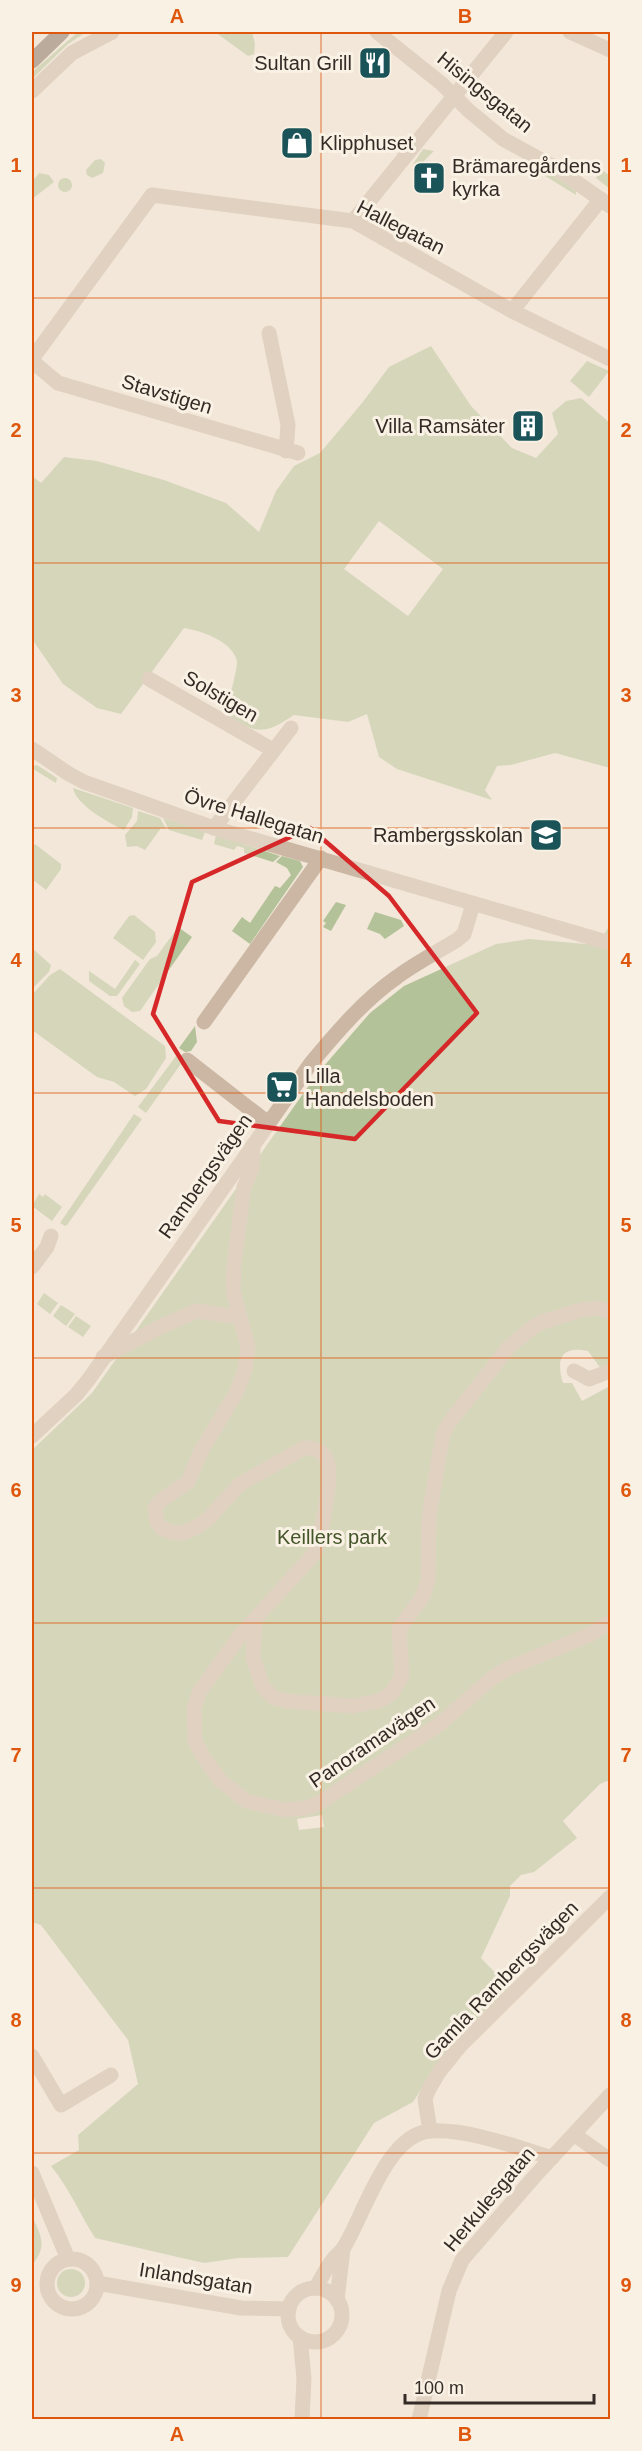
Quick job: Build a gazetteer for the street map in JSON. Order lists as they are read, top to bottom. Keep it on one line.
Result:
{"streets":{"street":["Hisingsgatan","Hallegatan","Stavstigen","Solstigen","Övre Hallegatan","Rambergsvägen","Panoramavägen","Gamla Rambergsvägen","Herkulesgatan","Inlandsgatan"]},"crossings":[["Hallegatan","Stavstigen"],["Övre Hallegatan","Rambergsvägen"],["Rambergsvägen","Panoramavägen"]],"parks":["Keillers park"],"places":{"restaurant":["Sultan Grill"],"shop":["Klipphuset"],"church":["Brämaregårdens kyrka"],"building":["Villa Ramsäter"],"school or university":["Rambergsskolan"],"supermarket":["Lilla Handelsboden"]},"scale_bar":"100 m","grid":{"columns":["A","B"],"rows":["1","2","3","4","5","6","7","8","9"]}}
